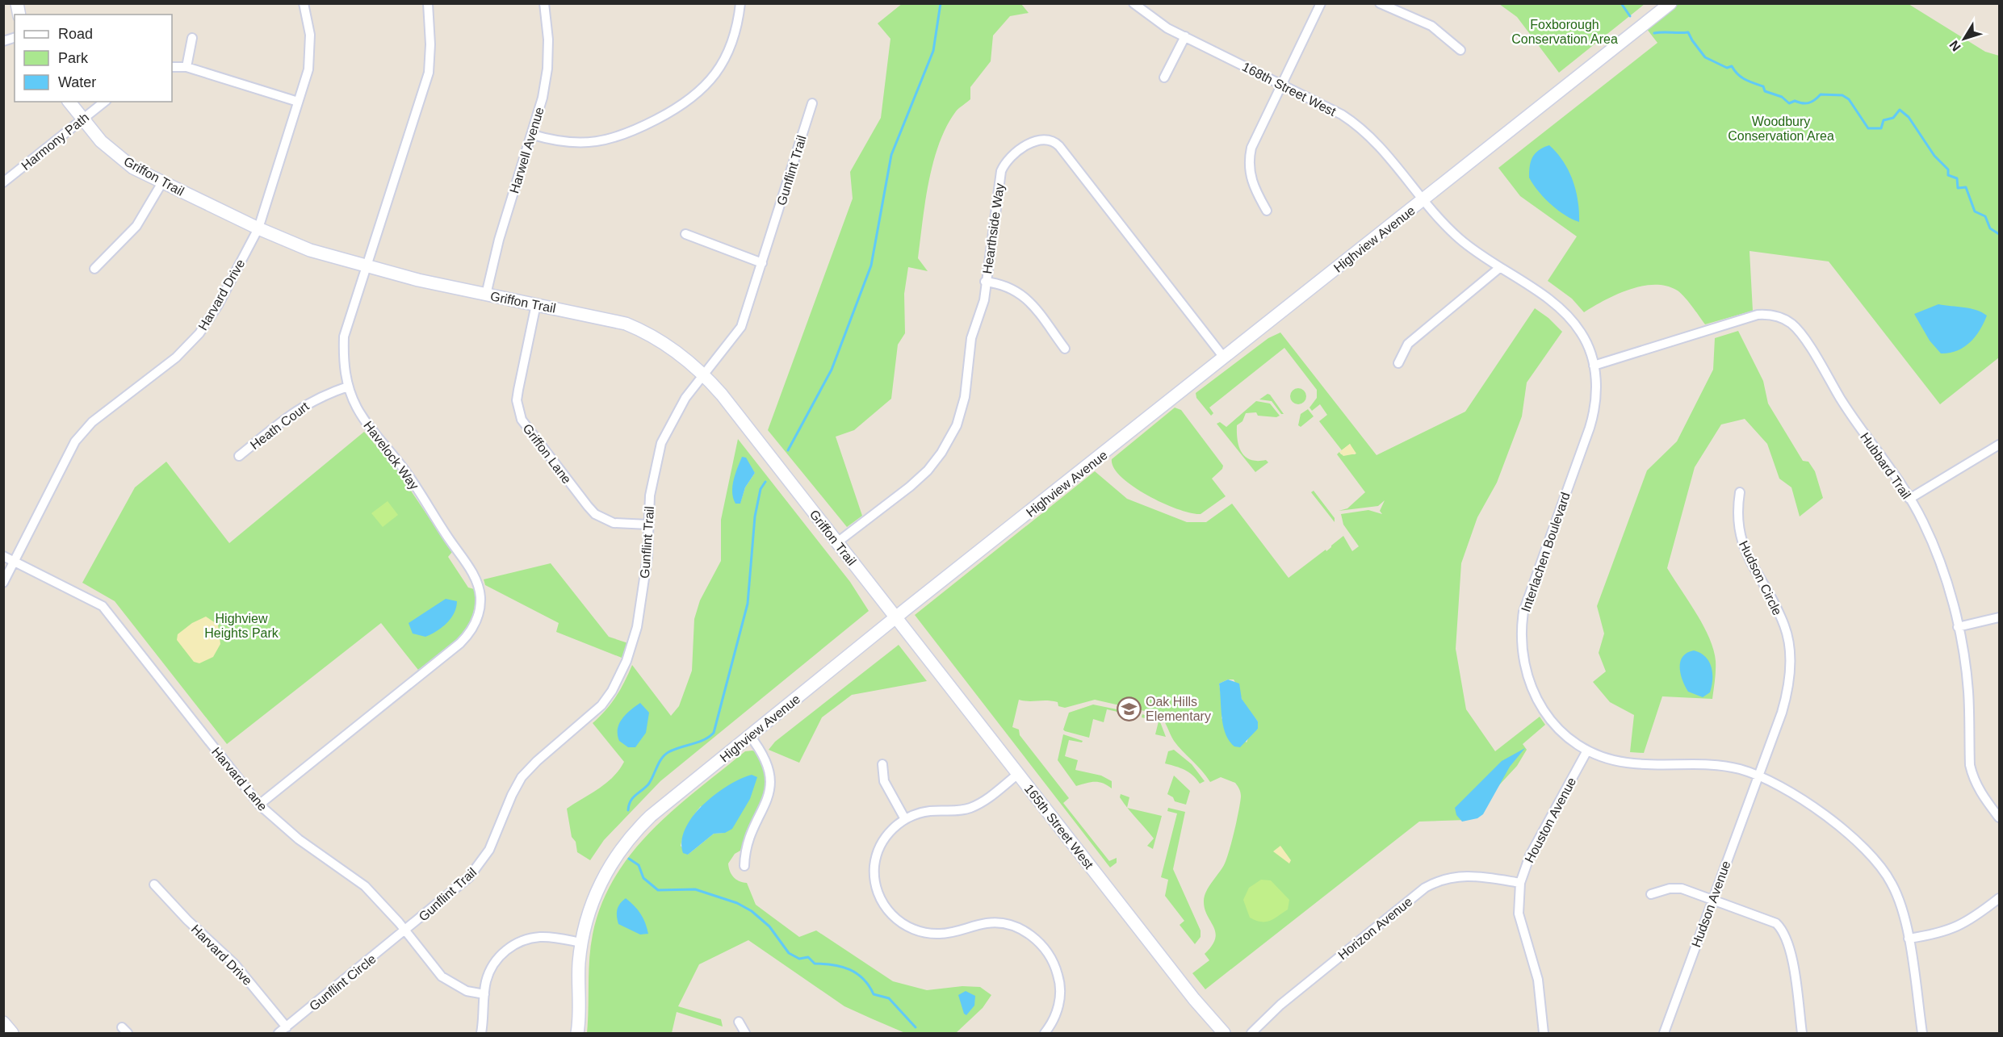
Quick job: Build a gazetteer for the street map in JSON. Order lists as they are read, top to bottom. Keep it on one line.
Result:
{"streets":{"street":["168th Street West","Harmony Path","Harwell Avenue","Gunflint Trail","Griffon Trail","Hearthside Way","Highview Avenue","Harvard Drive","Heath Court","Griffon Lane","Havelock Way","Hubbard Trail","Interlachen Boulevard","Hudson Circle","Harvard Lane","Houston Avenue","165th Street West","Hudson Avenue","Horizon Avenue","Gunflint Circle"]},"crossings":[["168th Street West","Highview Avenue"],["168th Street West","Interlachen Boulevard"],["Harmony Path","Griffon Trail"],["Harwell Avenue","Griffon Trail"],["Gunflint Trail","Griffon Trail"],["Gunflint Trail","Griffon Lane"],["Gunflint Trail","Harvard Lane"],["Gunflint Trail","Gunflint Circle"],["Griffon Trail","Hearthside Way"],["Griffon Trail","Highview Avenue"],["Griffon Trail","Harvard Drive"],["Griffon Trail","Griffon Lane"],["Griffon Trail","Havelock Way"],["Griffon Trail","165th Street West"],["Hearthside Way","Highview Avenue"],["Highview Avenue","Interlachen Boulevard"],["Highview Avenue","165th Street West"],["Harvard Drive","Harvard Lane"],["Harvard Drive","Gunflint Circle"],["Heath Court","Havelock Way"],["Havelock Way","Harvard Lane"],["Hubbard Trail","Interlachen Boulevard"],["Interlachen Boulevard","Hudson Circle"],["Interlachen Boulevard","Houston Avenue"],["Interlachen Boulevard","Hudson Avenue"],["Hudson Circle","Hudson Avenue"],["Harvard Lane","Gunflint Circle"],["Houston Avenue","Horizon Avenue"]],"parks":["Foxborough Conservation Area","Woodbury Conservation Area","Highview Heights Park"],"places":{"school or university":["Oak Hills Elementary"]},"legend":["Road","Park","Water"],"north":"bottom left"}
